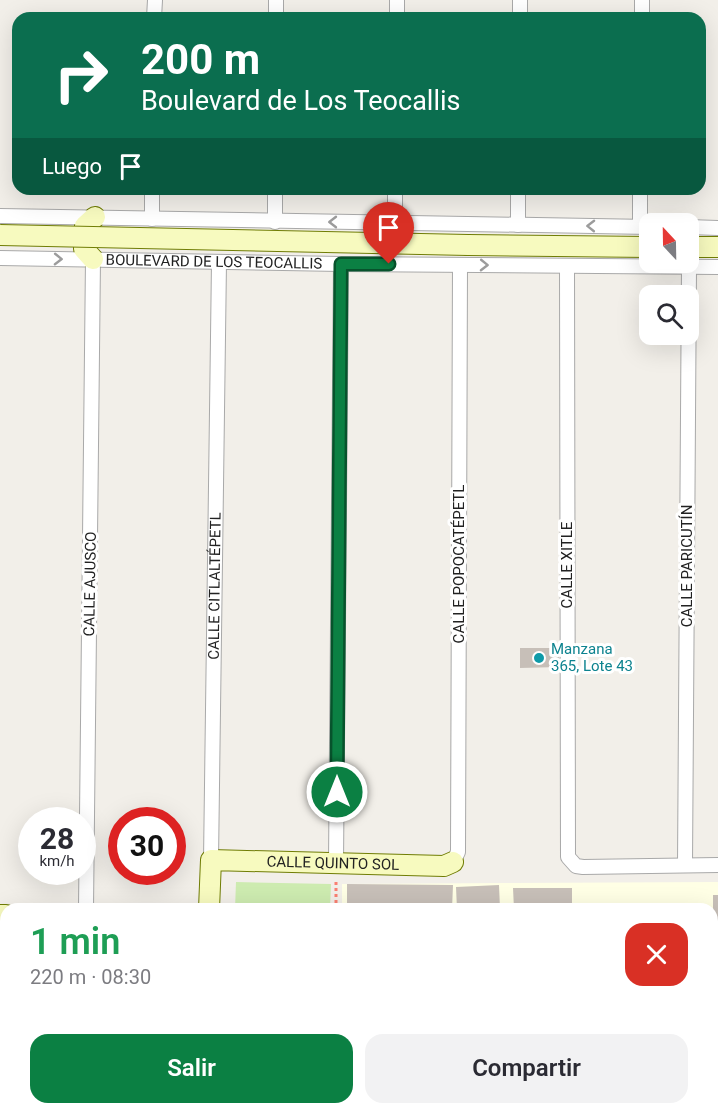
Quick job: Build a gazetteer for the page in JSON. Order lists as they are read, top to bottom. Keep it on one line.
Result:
{"streets":{"street":["BOULEVARD DE LOS TEOCALLIS","CALLE POPOCATÉPETL","CALLE XITLE","CALLE PARICUTÍN","CALLE AJUSCO","CALLE CITLALTÉPETL","CALLE QUINTO SOL"]},"crossings":[["BOULEVARD DE LOS TEOCALLIS","CALLE POPOCATÉPETL"],["BOULEVARD DE LOS TEOCALLIS","CALLE XITLE"],["BOULEVARD DE LOS TEOCALLIS","CALLE AJUSCO"],["BOULEVARD DE LOS TEOCALLIS","CALLE CITLALTÉPETL"],["CALLE POPOCATÉPETL","CALLE QUINTO SOL"],["CALLE XITLE","CALLE PARICUTÍN"],["CALLE CITLALTÉPETL","CALLE QUINTO SOL"]],"places":["Manzana 365, Lote 43"],"north":"top","page":{"turn":["200 m","Boulevard de Los Teocallis"],"then":"Luego","speed":"28 km/h","limit":"30","heading":["1 min","220 m · 08:30"],"buttons":["Salir","Compartir"]}}
